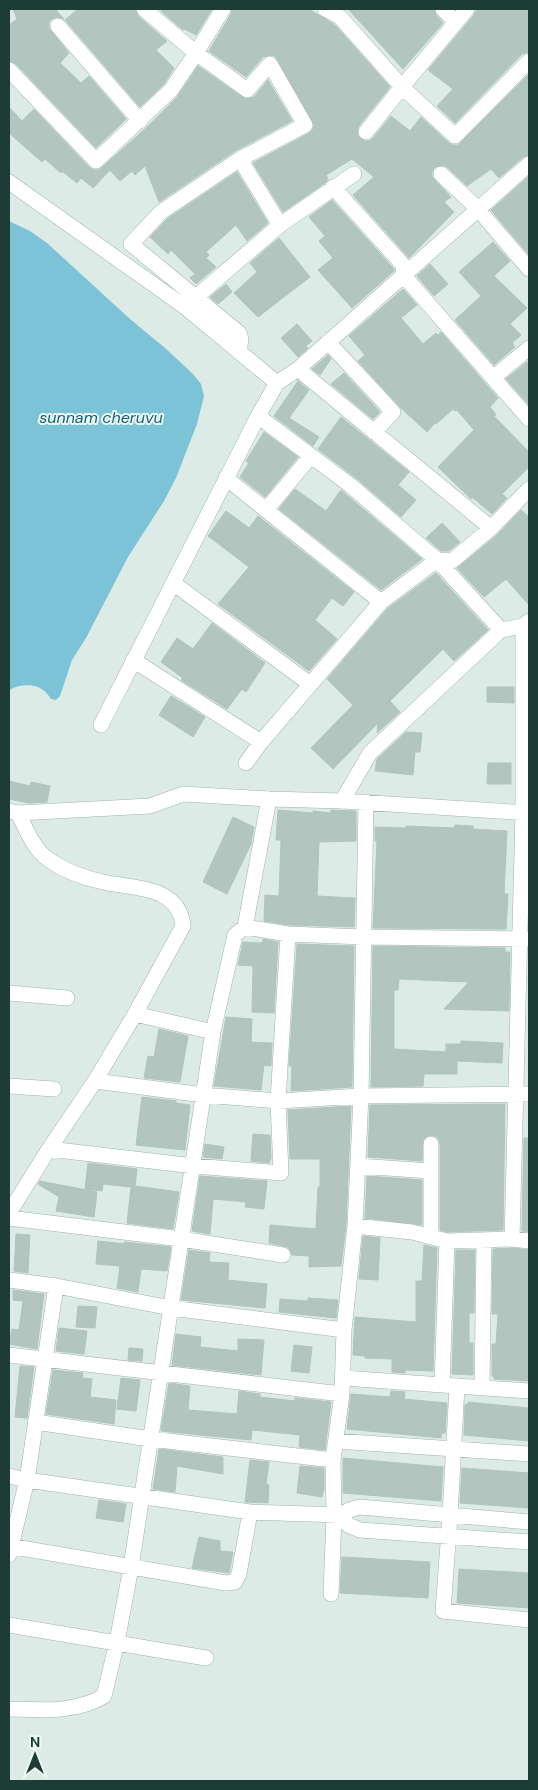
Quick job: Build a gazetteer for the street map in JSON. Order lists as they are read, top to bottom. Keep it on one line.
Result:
{"water":["sunnam cheruvu"],"north":"top"}
